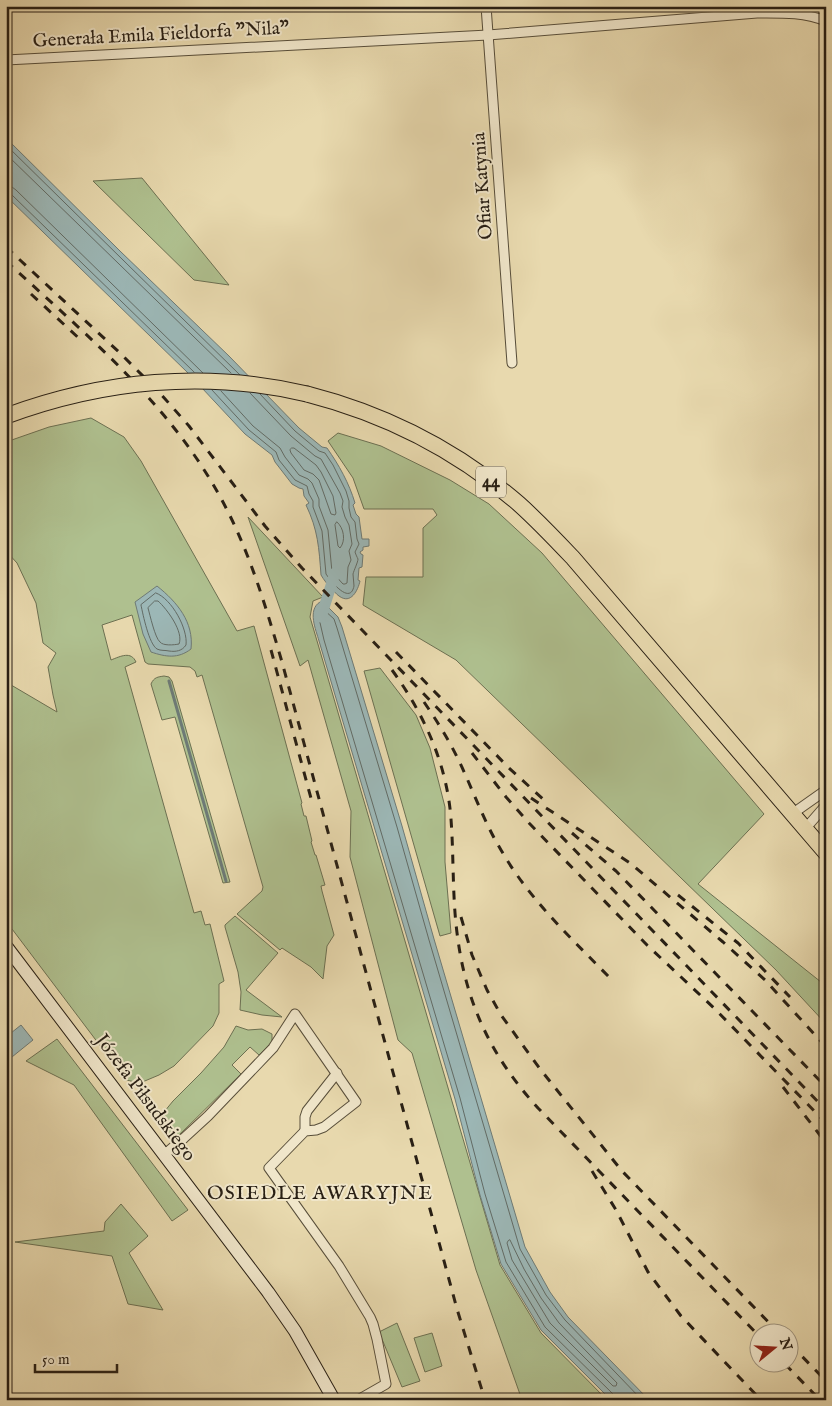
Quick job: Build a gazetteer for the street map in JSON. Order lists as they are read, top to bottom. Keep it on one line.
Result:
{"streets":{"main road":["44","Józefa Piłsudskiego"],"street":["Generała Emila Fieldorfa \"Nila\"","Ofiar Katynia"]},"crossings":[["Generała Emila Fieldorfa \"Nila\"","Ofiar Katynia"]],"districts":["OSIEDLE AWARYJNE"],"scale_bar":"50 m","north":"right"}
